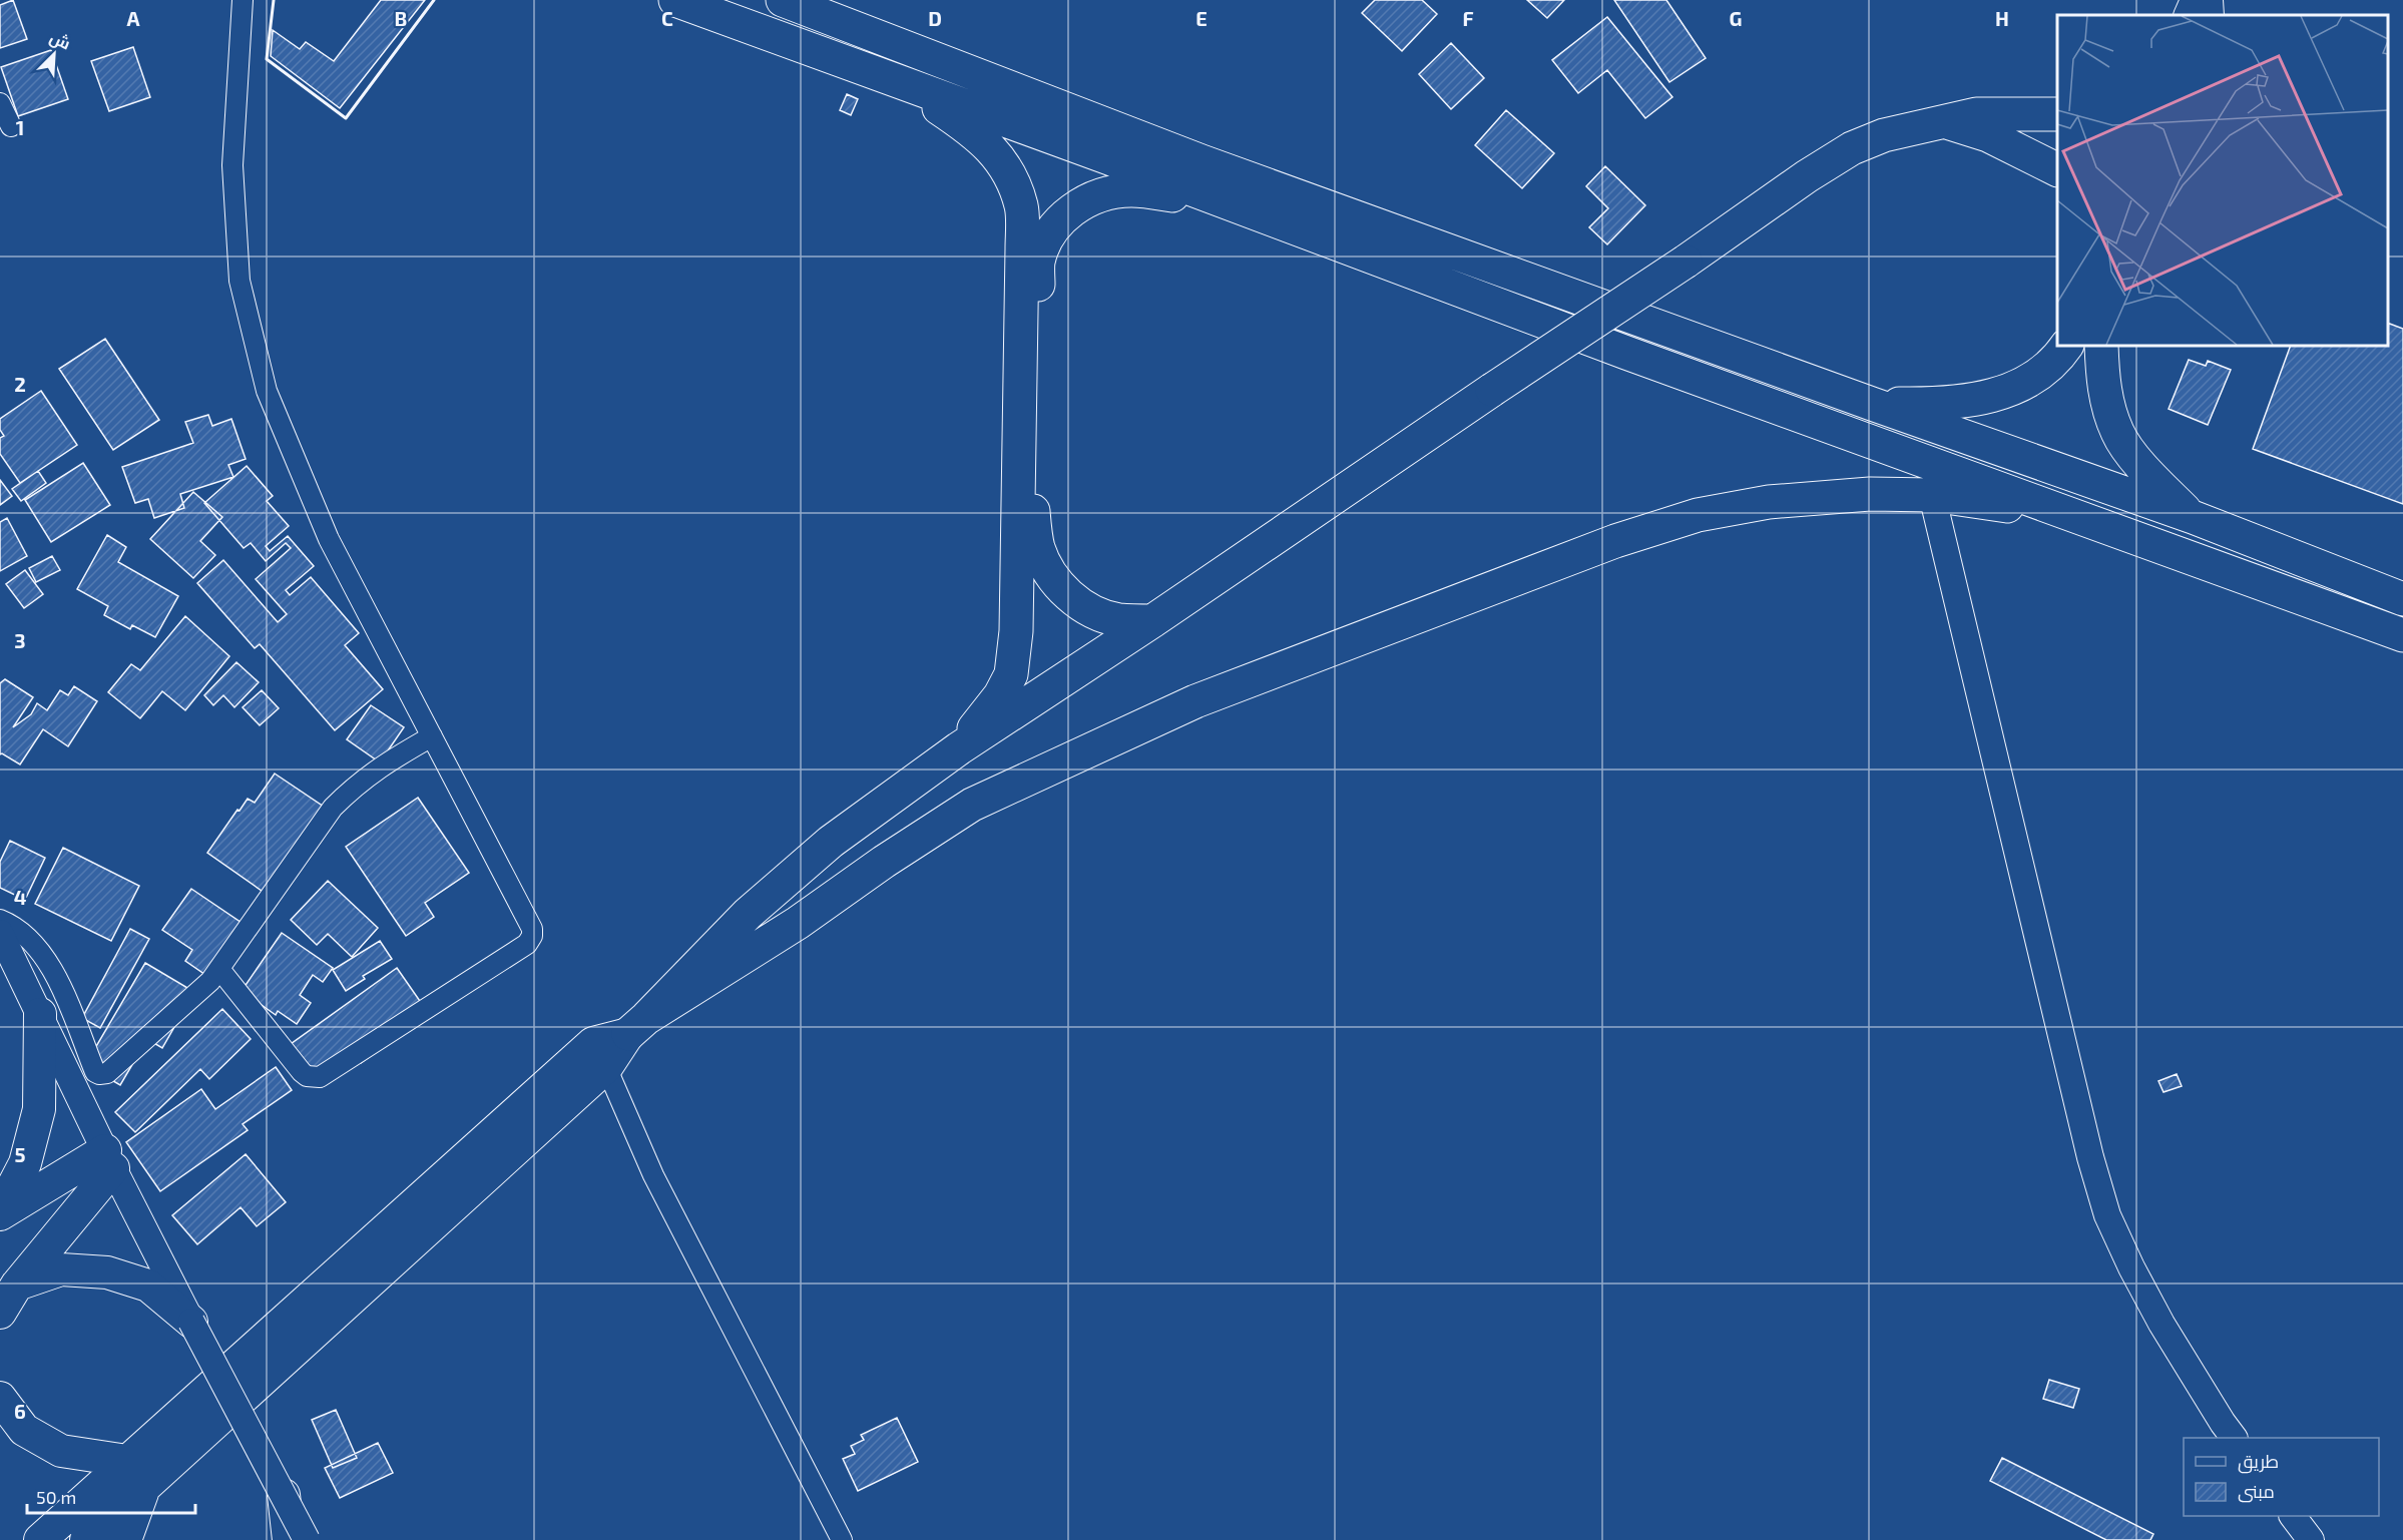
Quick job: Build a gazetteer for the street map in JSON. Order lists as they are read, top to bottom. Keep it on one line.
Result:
{"legend":["طريق","مبنى"],"scale_bar":"50 m","north":"top right","grid":{"columns":["A","B","C","D","E","F","G","H"],"rows":["1","2","3","4","5","6"]}}
